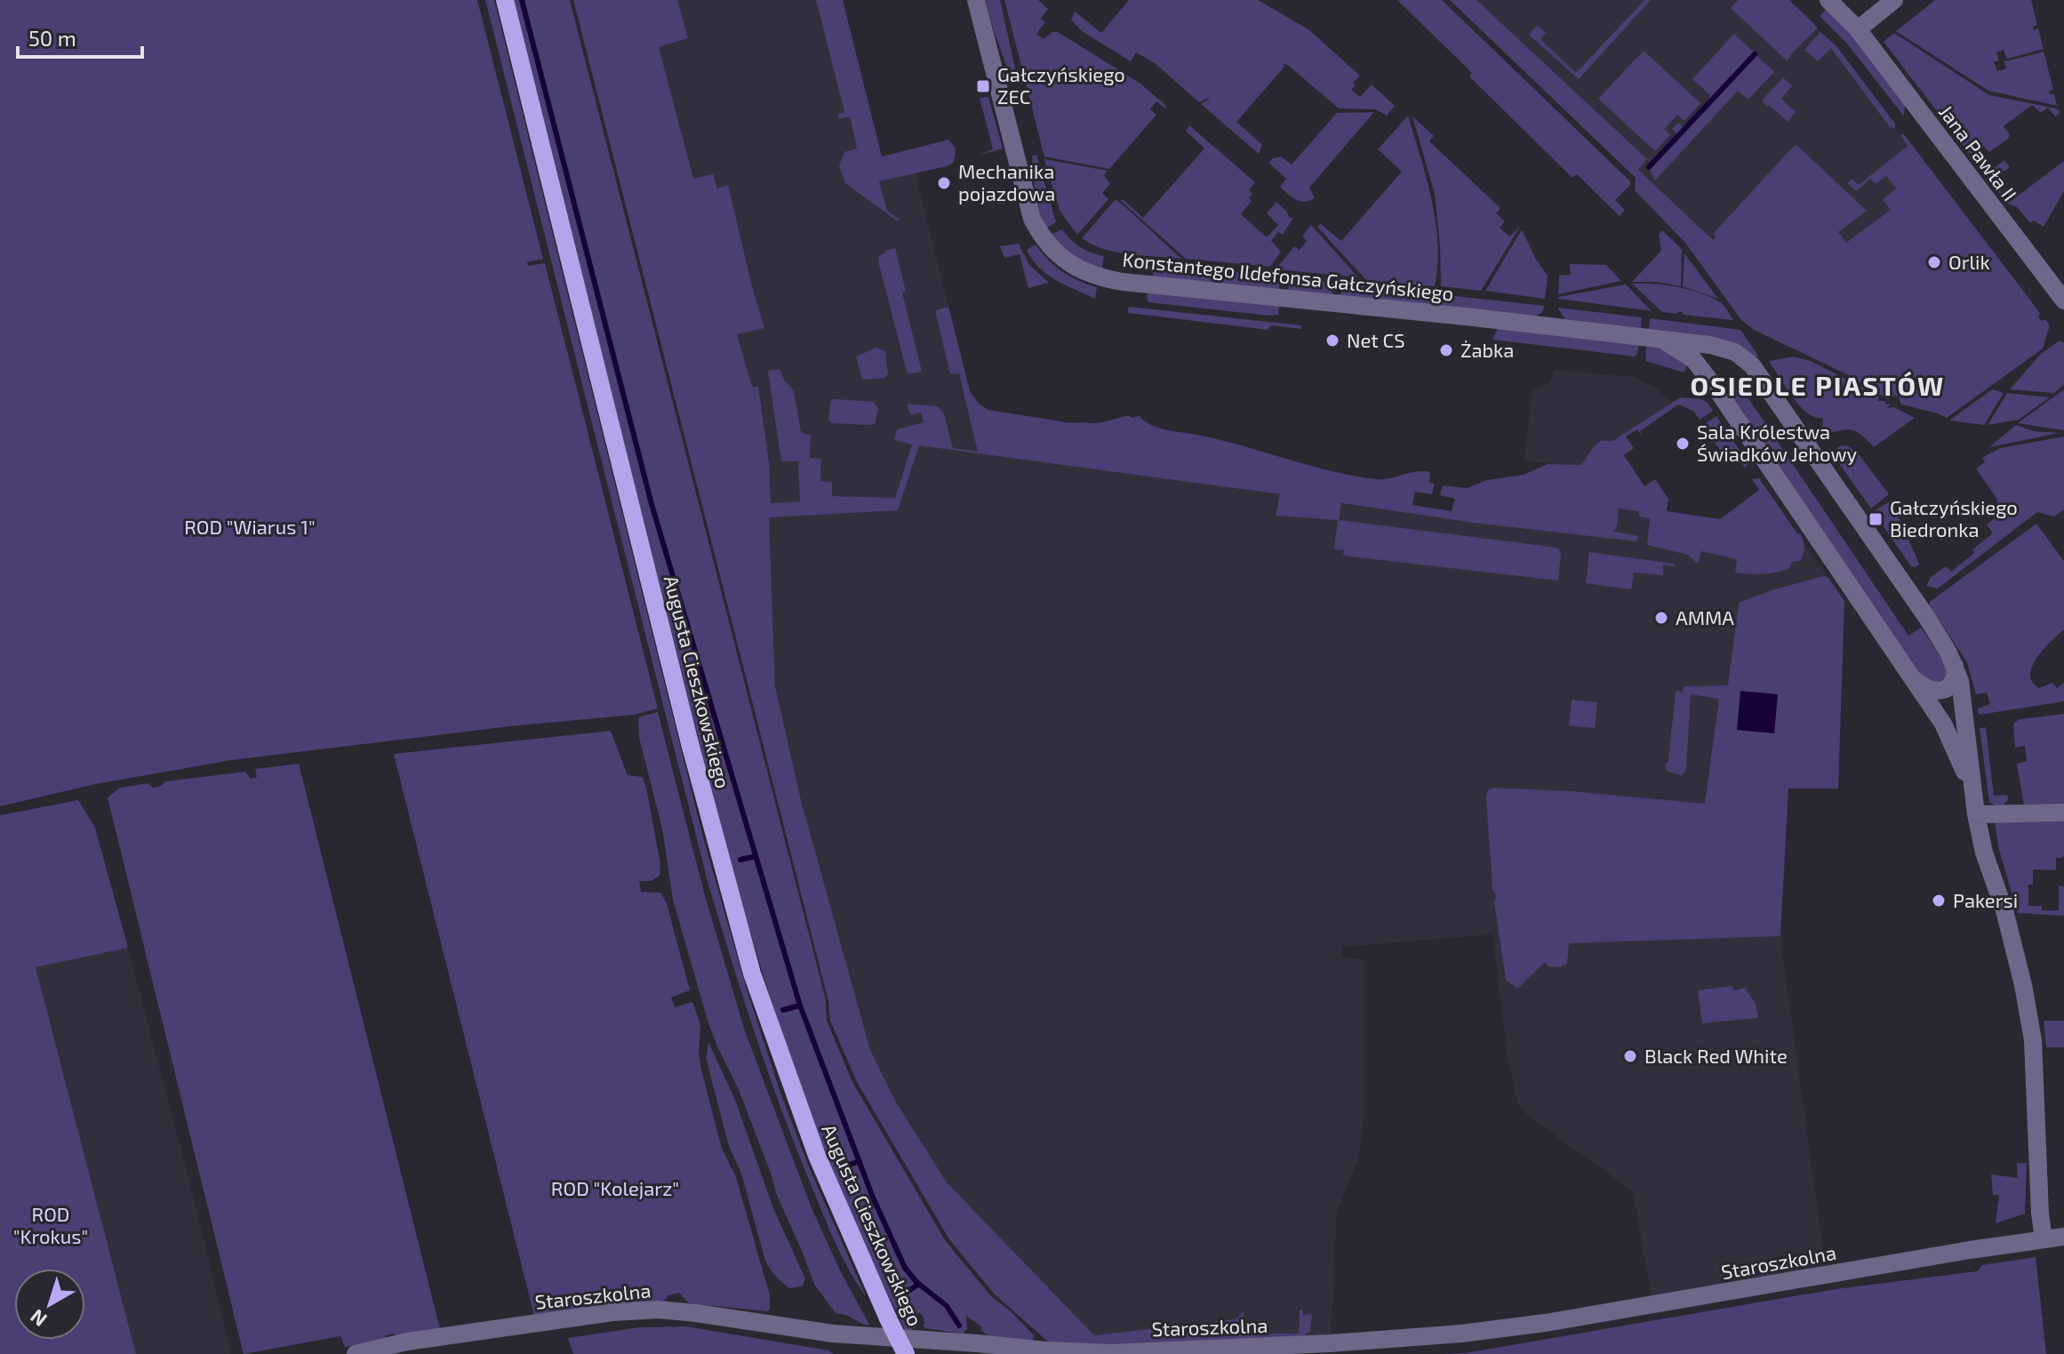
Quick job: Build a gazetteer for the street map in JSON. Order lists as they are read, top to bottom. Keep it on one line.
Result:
{"streets":{"main road":["Augusta Cieszkowskiego"],"street":["Jana Pawła II","Konstantego Ildefonsa Gałczyńskiego","Staroszkolna"]},"crossings":[["Konstantego Ildefonsa Gałczyńskiego","Staroszkolna"]],"districts":["OSIEDLE PIASTÓW"],"parks":["ROD \"Wiarus 1\"","ROD \"Kolejarz\"","ROD \"Krokus\""],"places":{"transit":["Gałczyńskiego ZEC","Gałczyńskiego Biedronka"],"other":["Mechanika pojazdowa","Orlik","Net CS","Żabka","Sala Królestwa Świadków Jehowy","AMMA","Pakersi","Black Red White"]},"scale_bar":"50 m","north":"bottom left"}
